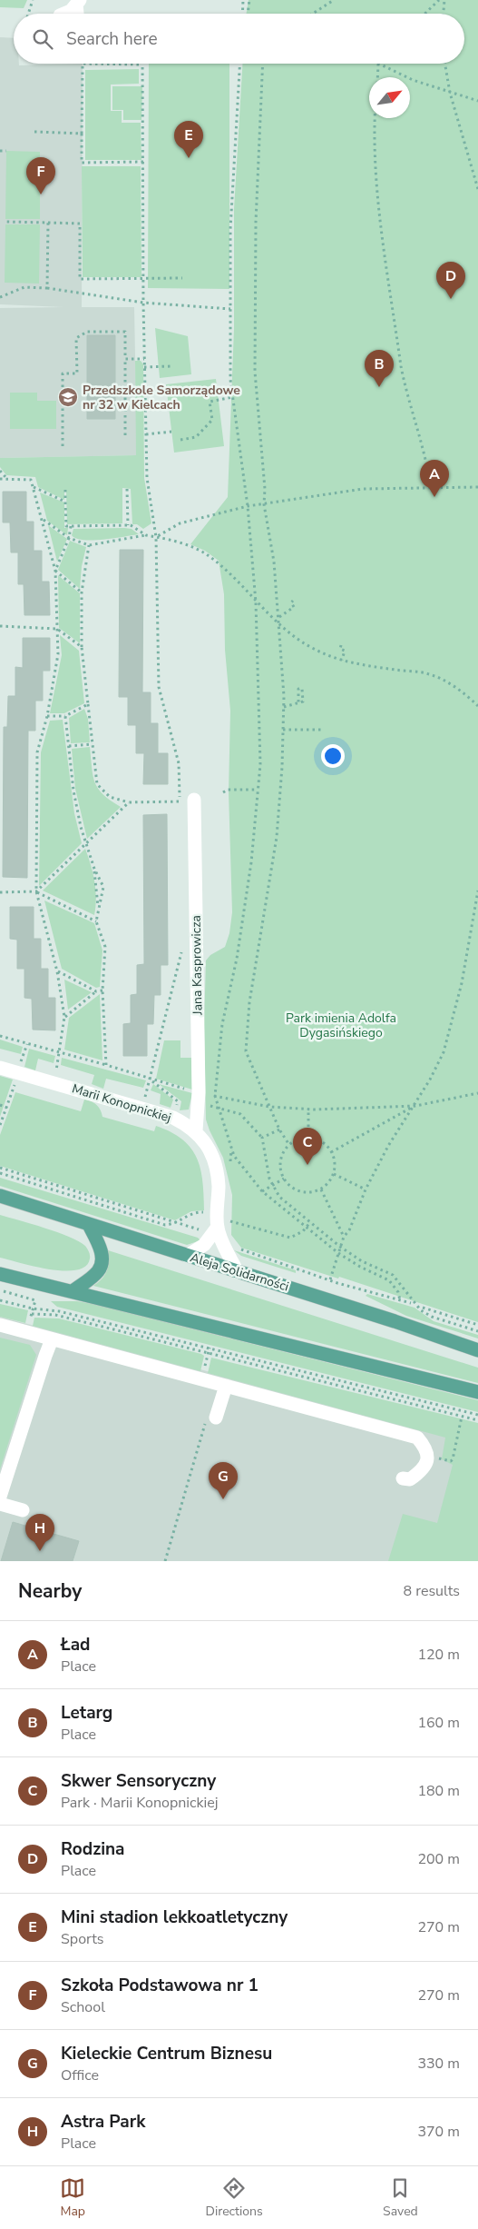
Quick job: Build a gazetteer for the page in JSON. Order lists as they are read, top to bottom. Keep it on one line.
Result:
{"streets":{"main road":["Aleja Solidarności"],"street":["Jana Kasprowicza","Marii Konopnickiej"]},"crossings":[["Jana Kasprowicza","Marii Konopnickiej"],["Marii Konopnickiej","Aleja Solidarności"]],"parks":["Park imienia Adolfa Dygasińskiego"],"places":{"school or university":["Przedszkole Samorządowe nr 32 w Kielcach"]},"north":"top right","page":{"search":"Search here","pins":["E","F","D","B","A","C","G","H"],"heading":["Nearby","8 results"],"list":[{"mark":"A","name":"Ład","note":"Place","value":"120 m"},{"mark":"B","name":"Letarg","note":"Place","value":"160 m"},{"mark":"C","name":"Skwer Sensoryczny","note":"Park · Marii Konopnickiej","value":"180 m"},{"mark":"D","name":"Rodzina","note":"Place","value":"200 m"},{"mark":"E","name":"Mini stadion lekkoatletyczny","note":"Sports","value":"270 m"},{"mark":"F","name":"Szkoła Podstawowa nr 1","note":"School","value":"270 m"},{"mark":"G","name":"Kieleckie Centrum Biznesu","note":"Office","value":"330 m"},{"mark":"H","name":"Astra Park","note":"Place","value":"370 m"}],"nav":["Map","Directions","Saved"]}}
